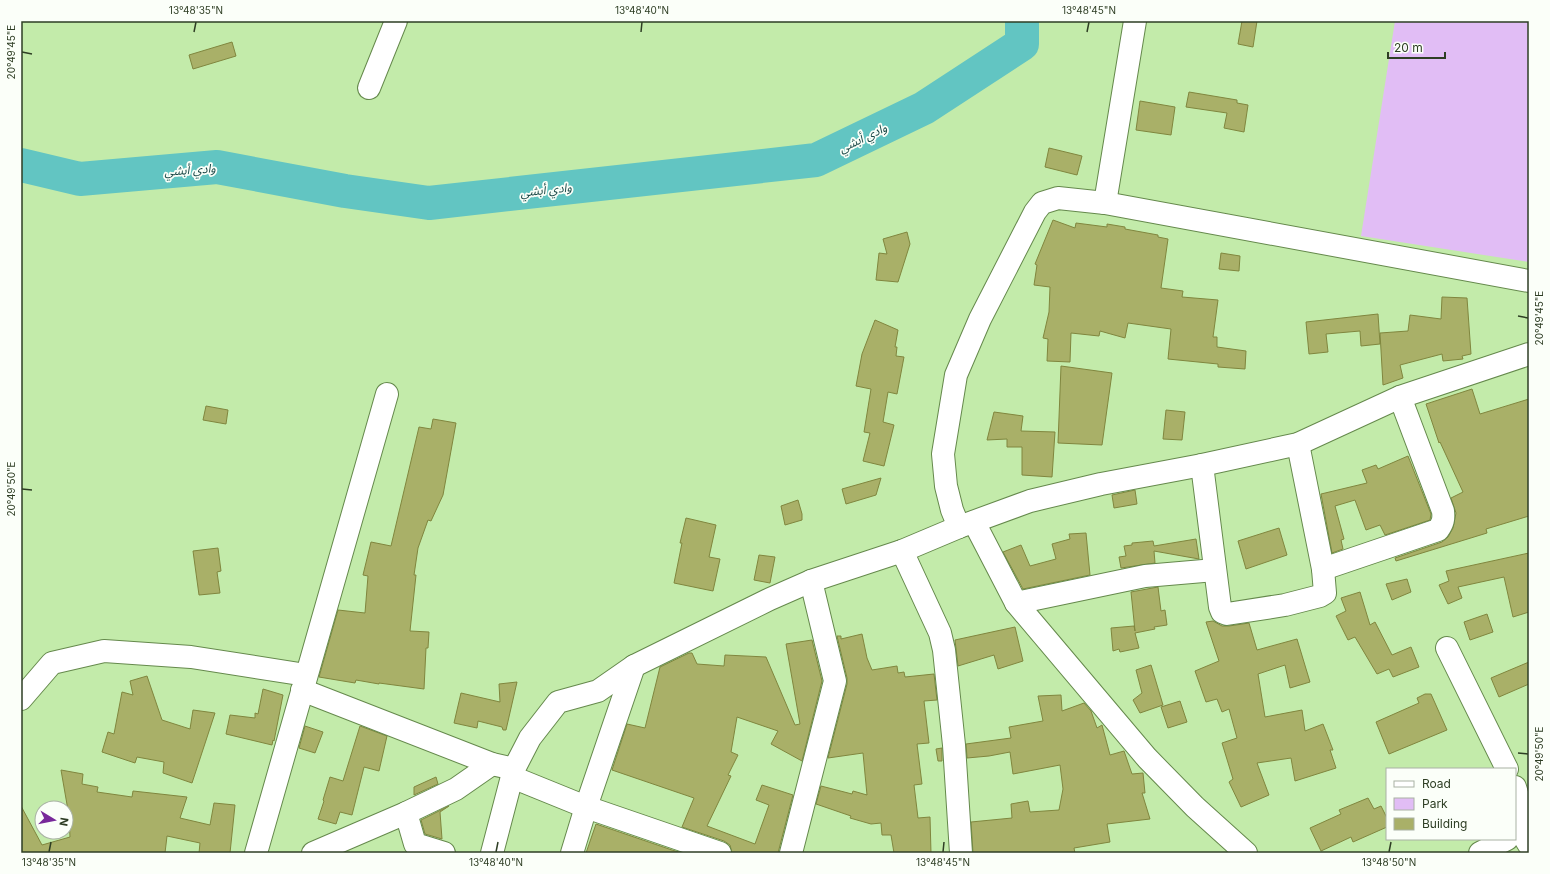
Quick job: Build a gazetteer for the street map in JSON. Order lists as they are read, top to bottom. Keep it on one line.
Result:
{"water":["وادي أبشي"],"legend":["Road","Park","Building"],"scale_bar":"20 m","north":"right","coordinates":["13°48'35\"N","13°48'40\"N","13°48'45\"N","20°49'45\"E","20°49'50\"E","13°48'50\"N"]}
